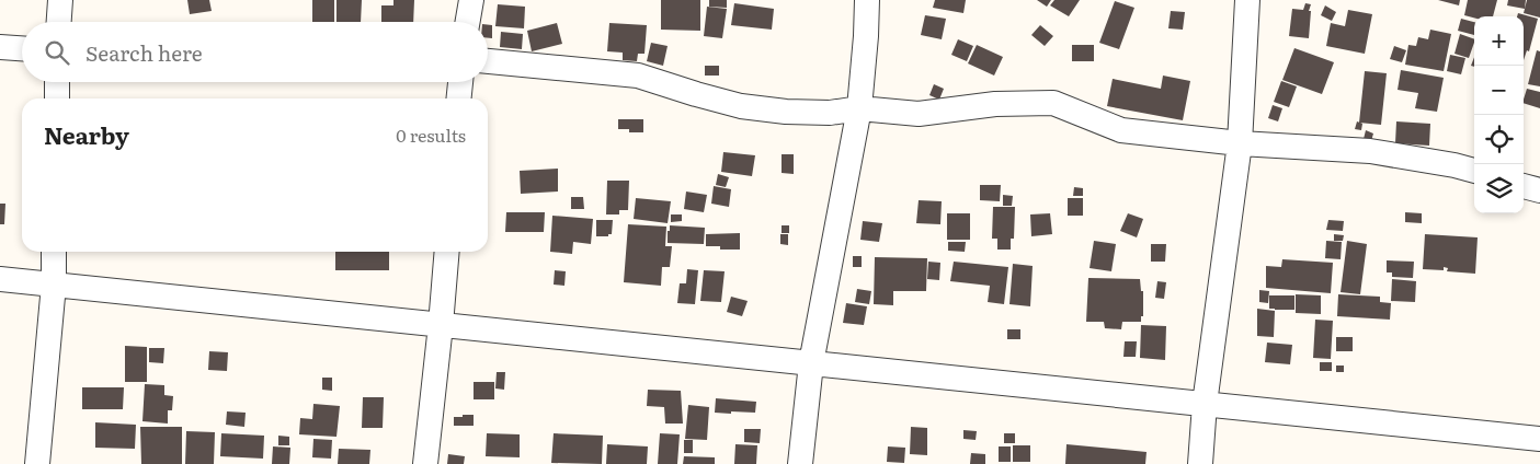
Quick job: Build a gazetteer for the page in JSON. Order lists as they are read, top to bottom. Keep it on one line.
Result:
{"page":{"map_buttons":["+","−"],"search":"Search here","heading":["Nearby","0 results"]}}
